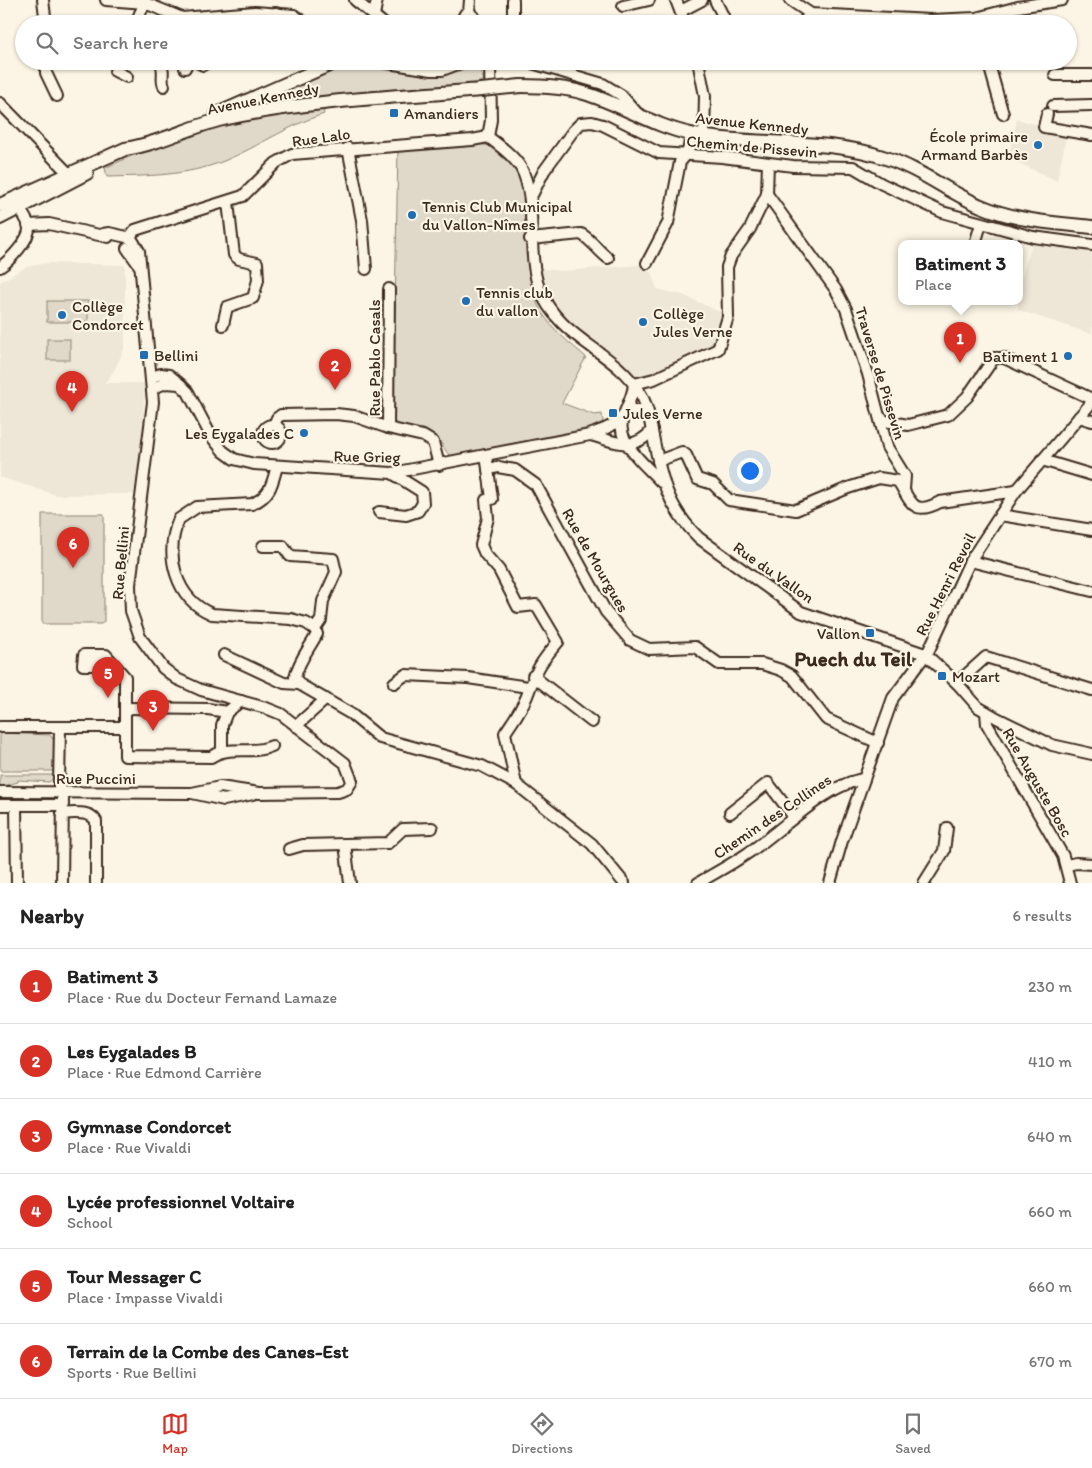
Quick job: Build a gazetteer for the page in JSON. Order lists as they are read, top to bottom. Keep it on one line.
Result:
{"streets":{"main road":["Avenue Kennedy"],"street":["Rue Lalo","Chemin de Pissevin","Rue Pablo Casals","Traverse de Pissevin","Rue Grieg","Rue de Mourgues","Rue Bellini","Rue du Vallon","Rue Henri Revoil","Rue Puccini","Rue Auguste Bosc","Chemin des Collines"]},"crossings":[["Rue Lalo","Rue Bellini"],["Chemin de Pissevin","Rue du Vallon"],["Rue Grieg","Rue Bellini"],["Rue Grieg","Rue du Vallon"],["Rue de Mourgues","Rue Henri Revoil"],["Rue Bellini","Rue Puccini"],["Rue du Vallon","Rue Henri Revoil"],["Rue du Vallon","Rue Auguste Bosc"],["Rue Henri Revoil","Rue Auguste Bosc"],["Rue Henri Revoil","Chemin des Collines"]],"districts":["Puech du Teil"],"places":{"transit":["Amandiers","Bellini","Jules Verne","Vallon","Mozart"],"other":["École primaire Armand Barbès","Tennis Club Municipal du Vallon-Nîmes","Tennis club du vallon","Collège Condorcet","Collège Jules Verne","Batiment 1","Les Eygalades C"]},"page":{"search":"Search here","popup":["Batiment 3","Place"],"pins":["1","2","4","6","5","3"],"heading":["Nearby","6 results"],"list":[{"mark":"1","name":"Batiment 3","note":"Place · Rue du Docteur Fernand Lamaze","value":"230 m"},{"mark":"2","name":"Les Eygalades B","note":"Place · Rue Edmond Carrière","value":"410 m"},{"mark":"3","name":"Gymnase Condorcet","note":"Place · Rue Vivaldi","value":"640 m"},{"mark":"4","name":"Lycée professionnel Voltaire","note":"School","value":"660 m"},{"mark":"5","name":"Tour Messager C","note":"Place · Impasse Vivaldi","value":"660 m"},{"mark":"6","name":"Terrain de la Combe des Canes-Est","note":"Sports · Rue Bellini","value":"670 m"}],"nav":["Map","Directions","Saved"]}}
